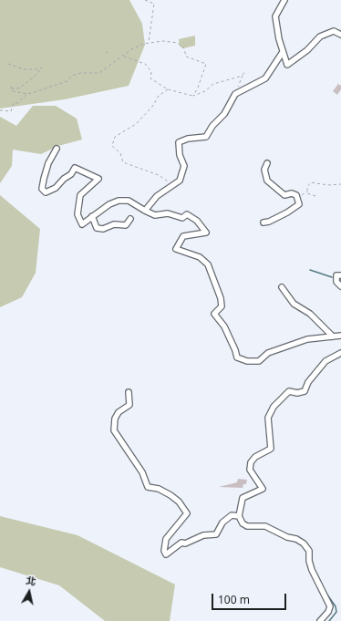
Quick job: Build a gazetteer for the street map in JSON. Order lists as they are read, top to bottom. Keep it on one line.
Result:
{"scale_bar":"100 m","north":"top"}
